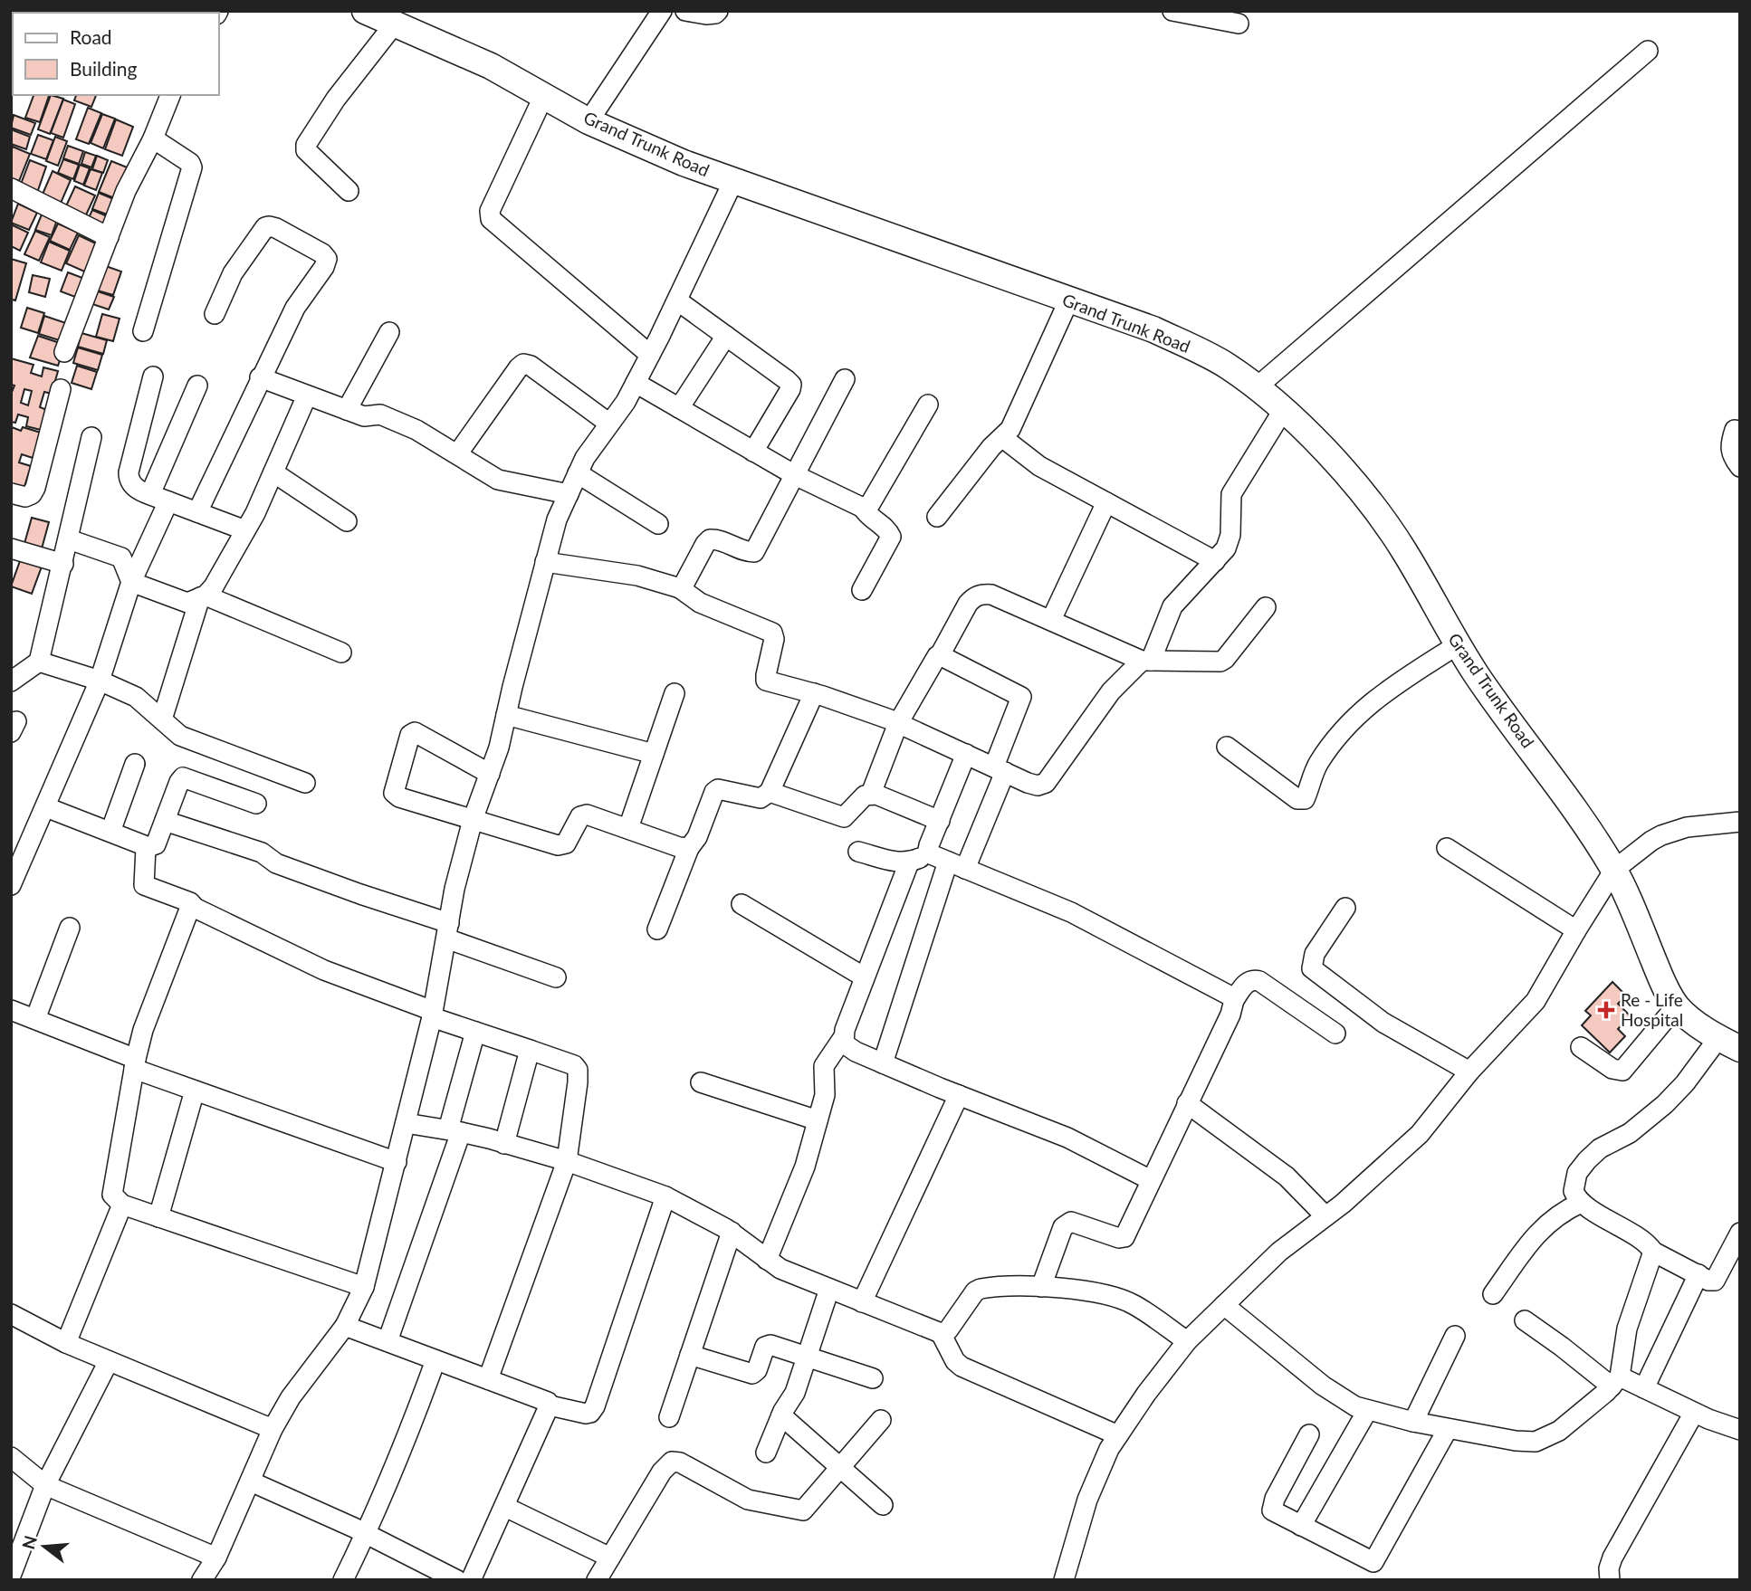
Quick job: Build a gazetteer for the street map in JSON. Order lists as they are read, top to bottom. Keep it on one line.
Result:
{"streets":{"main road":["Grand Trunk Road"]},"places":{"health":["Re - Life Hospital"]},"legend":["Road","Building"],"north":"left"}
